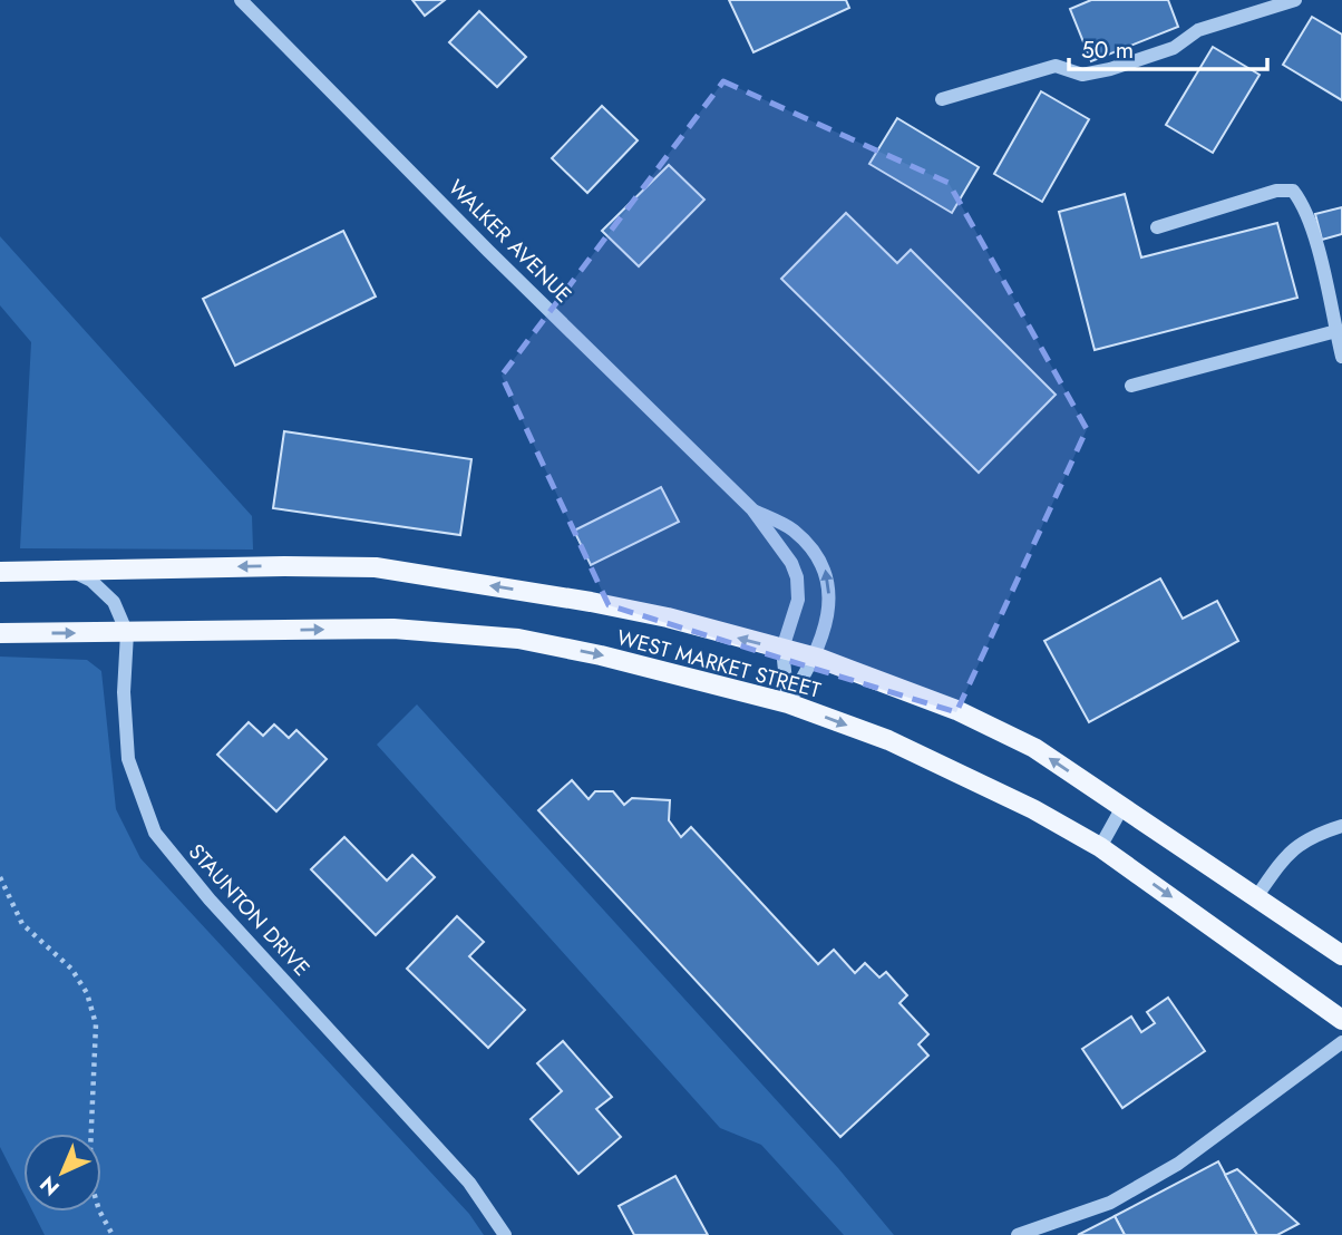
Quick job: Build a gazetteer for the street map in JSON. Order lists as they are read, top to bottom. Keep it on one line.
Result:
{"streets":{"main road":["WEST MARKET STREET"],"street":["WALKER AVENUE","STAUNTON DRIVE"]},"crossings":[["WALKER AVENUE","WEST MARKET STREET"],["WEST MARKET STREET","STAUNTON DRIVE"]],"scale_bar":"50 m","north":"bottom left"}
